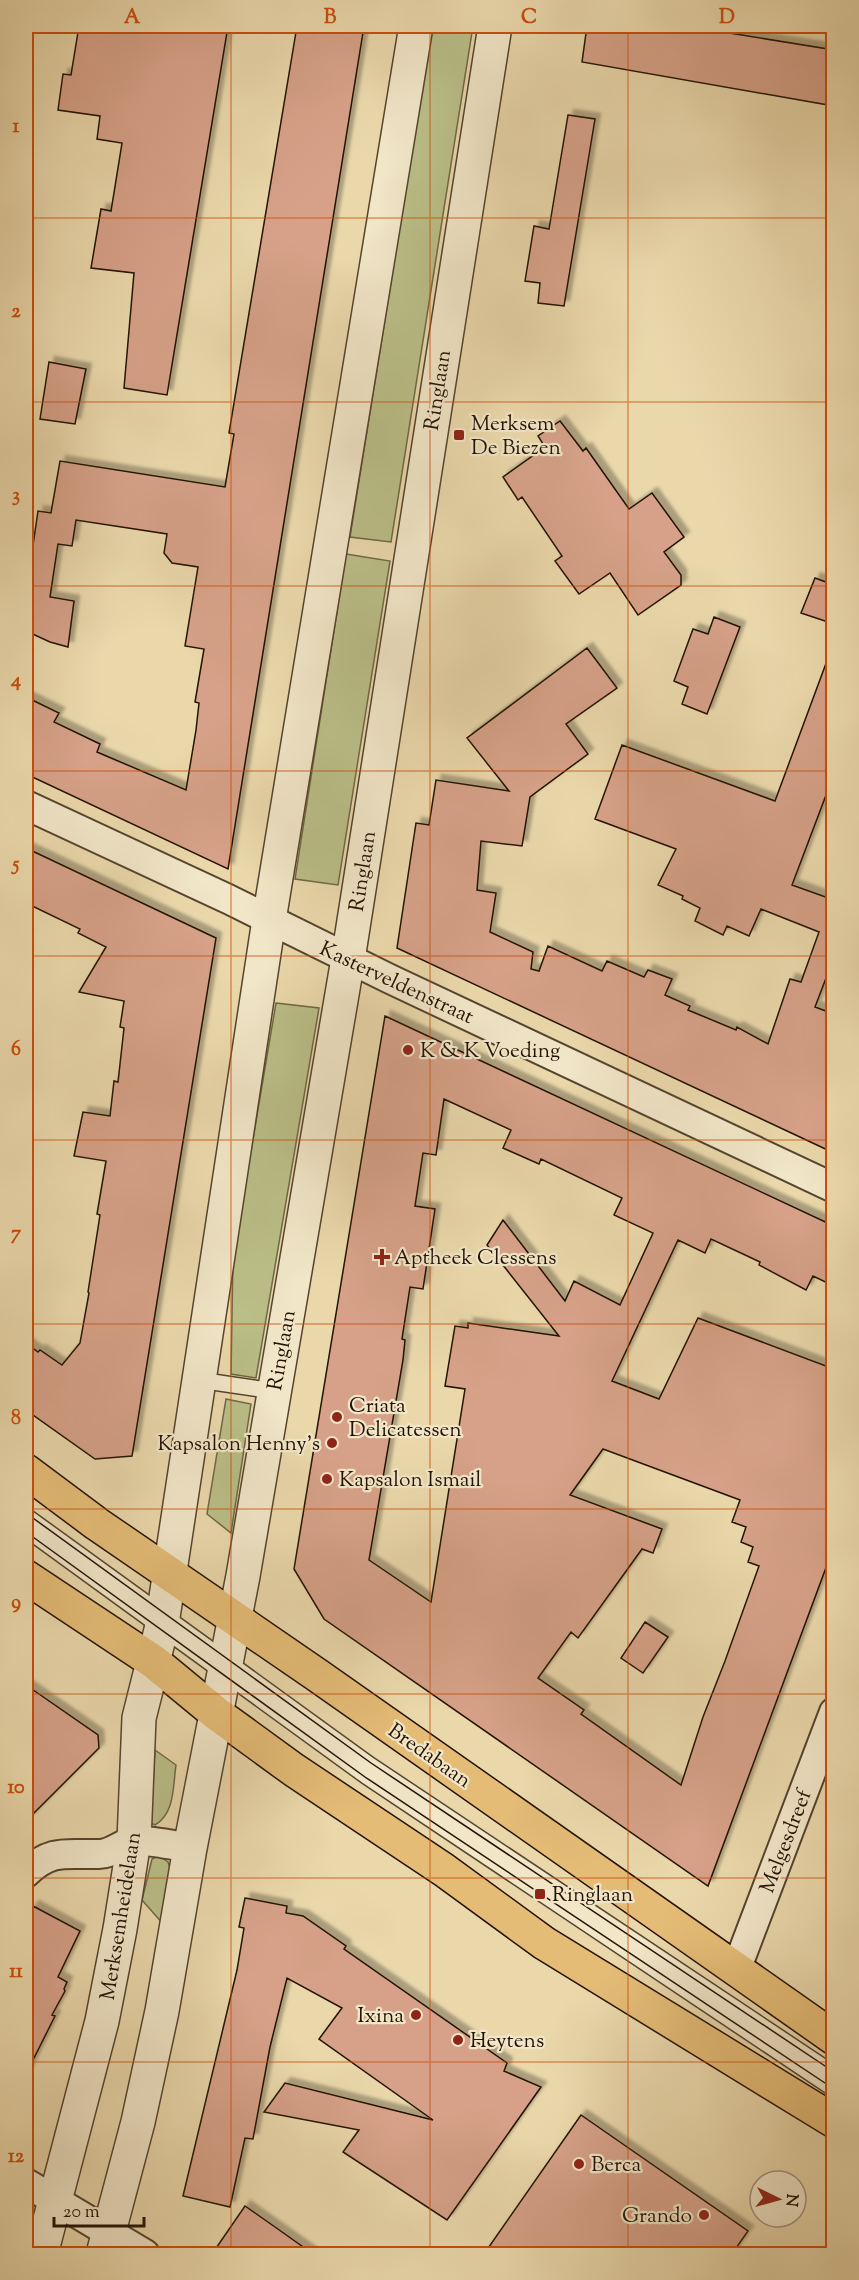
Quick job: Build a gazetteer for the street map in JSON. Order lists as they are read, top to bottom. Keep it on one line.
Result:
{"streets":{"main road":["Bredabaan"],"street":["Ringlaan","Kasterveldenstraat","Melgesdreef","Merksemheidelaan"]},"crossings":[["Ringlaan","Kasterveldenstraat"],["Ringlaan","Bredabaan"],["Bredabaan","Melgesdreef"],["Bredabaan","Merksemheidelaan"]],"places":{"transit":["Merksem De Biezen","Ringlaan"],"other":["K & K Voeding","Criata Delicatessen","Kapsalon Henny's","Kapsalon Ismail","Ixina","Heytens","Berca","Grando"],"health":["Aptheek Clessens"]},"scale_bar":"20 m","north":"right","grid":{"columns":["A","B","C","D"],"rows":["1","2","3","4","5","6","7","8","9","10","11","12"]}}
